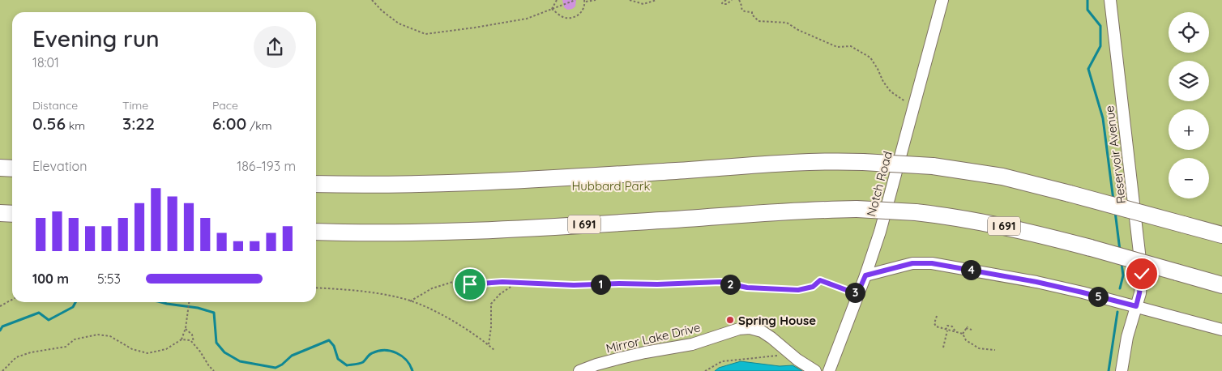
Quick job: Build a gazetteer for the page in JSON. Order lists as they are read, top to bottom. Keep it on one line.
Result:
{"streets":{"highway":["I 691"],"street":["Reservoir Avenue","Notch Road","Mirror Lake Drive"]},"parks":["Hubbard Park"],"places":["Spring House"],"page":{"map_buttons":["+","−"],"heading":["Evening run","18:01"],"stats":[["Distance","0.56 km"],["Time","3:22"],["Pace","6:00 /km"]],"chart":["Elevation","186–193 m"],"pins":["4","1","2","3","5"],"list":[{"name":"100 m","note":"5:53"}]}}
